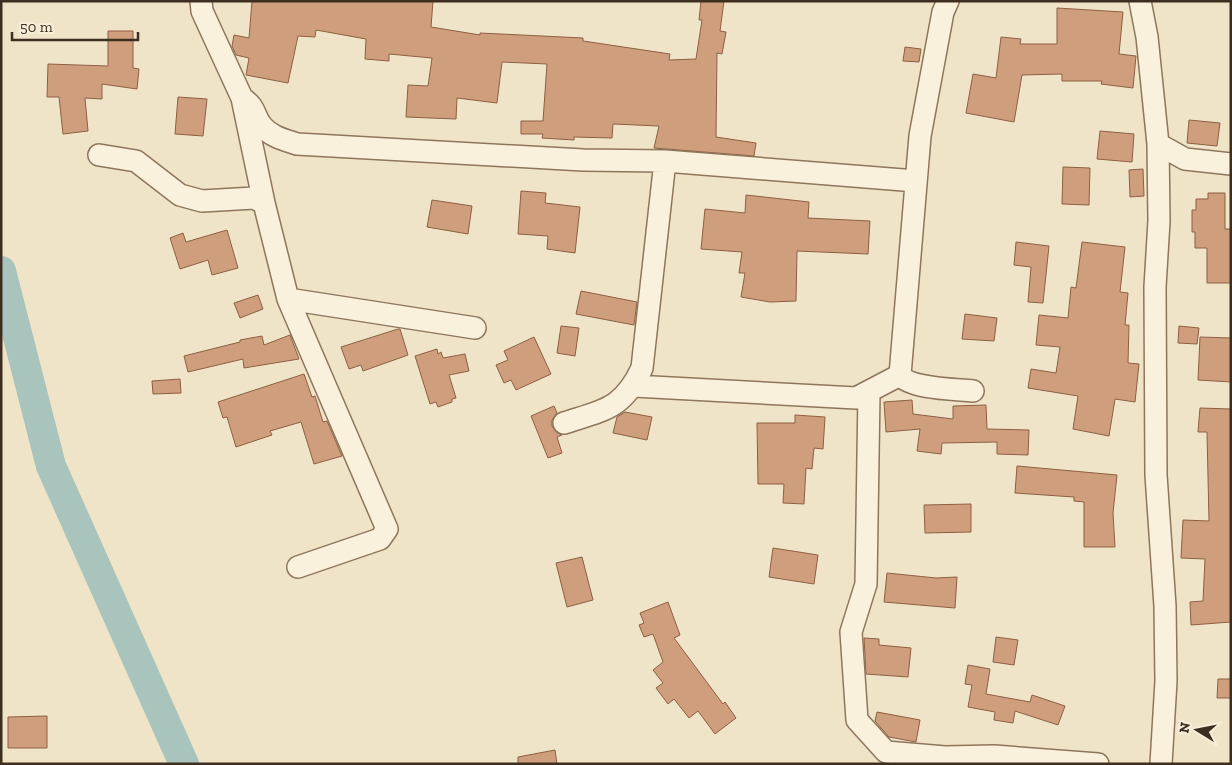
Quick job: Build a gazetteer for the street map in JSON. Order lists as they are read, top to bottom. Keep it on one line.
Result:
{"scale_bar":"50 m","north":"left"}
